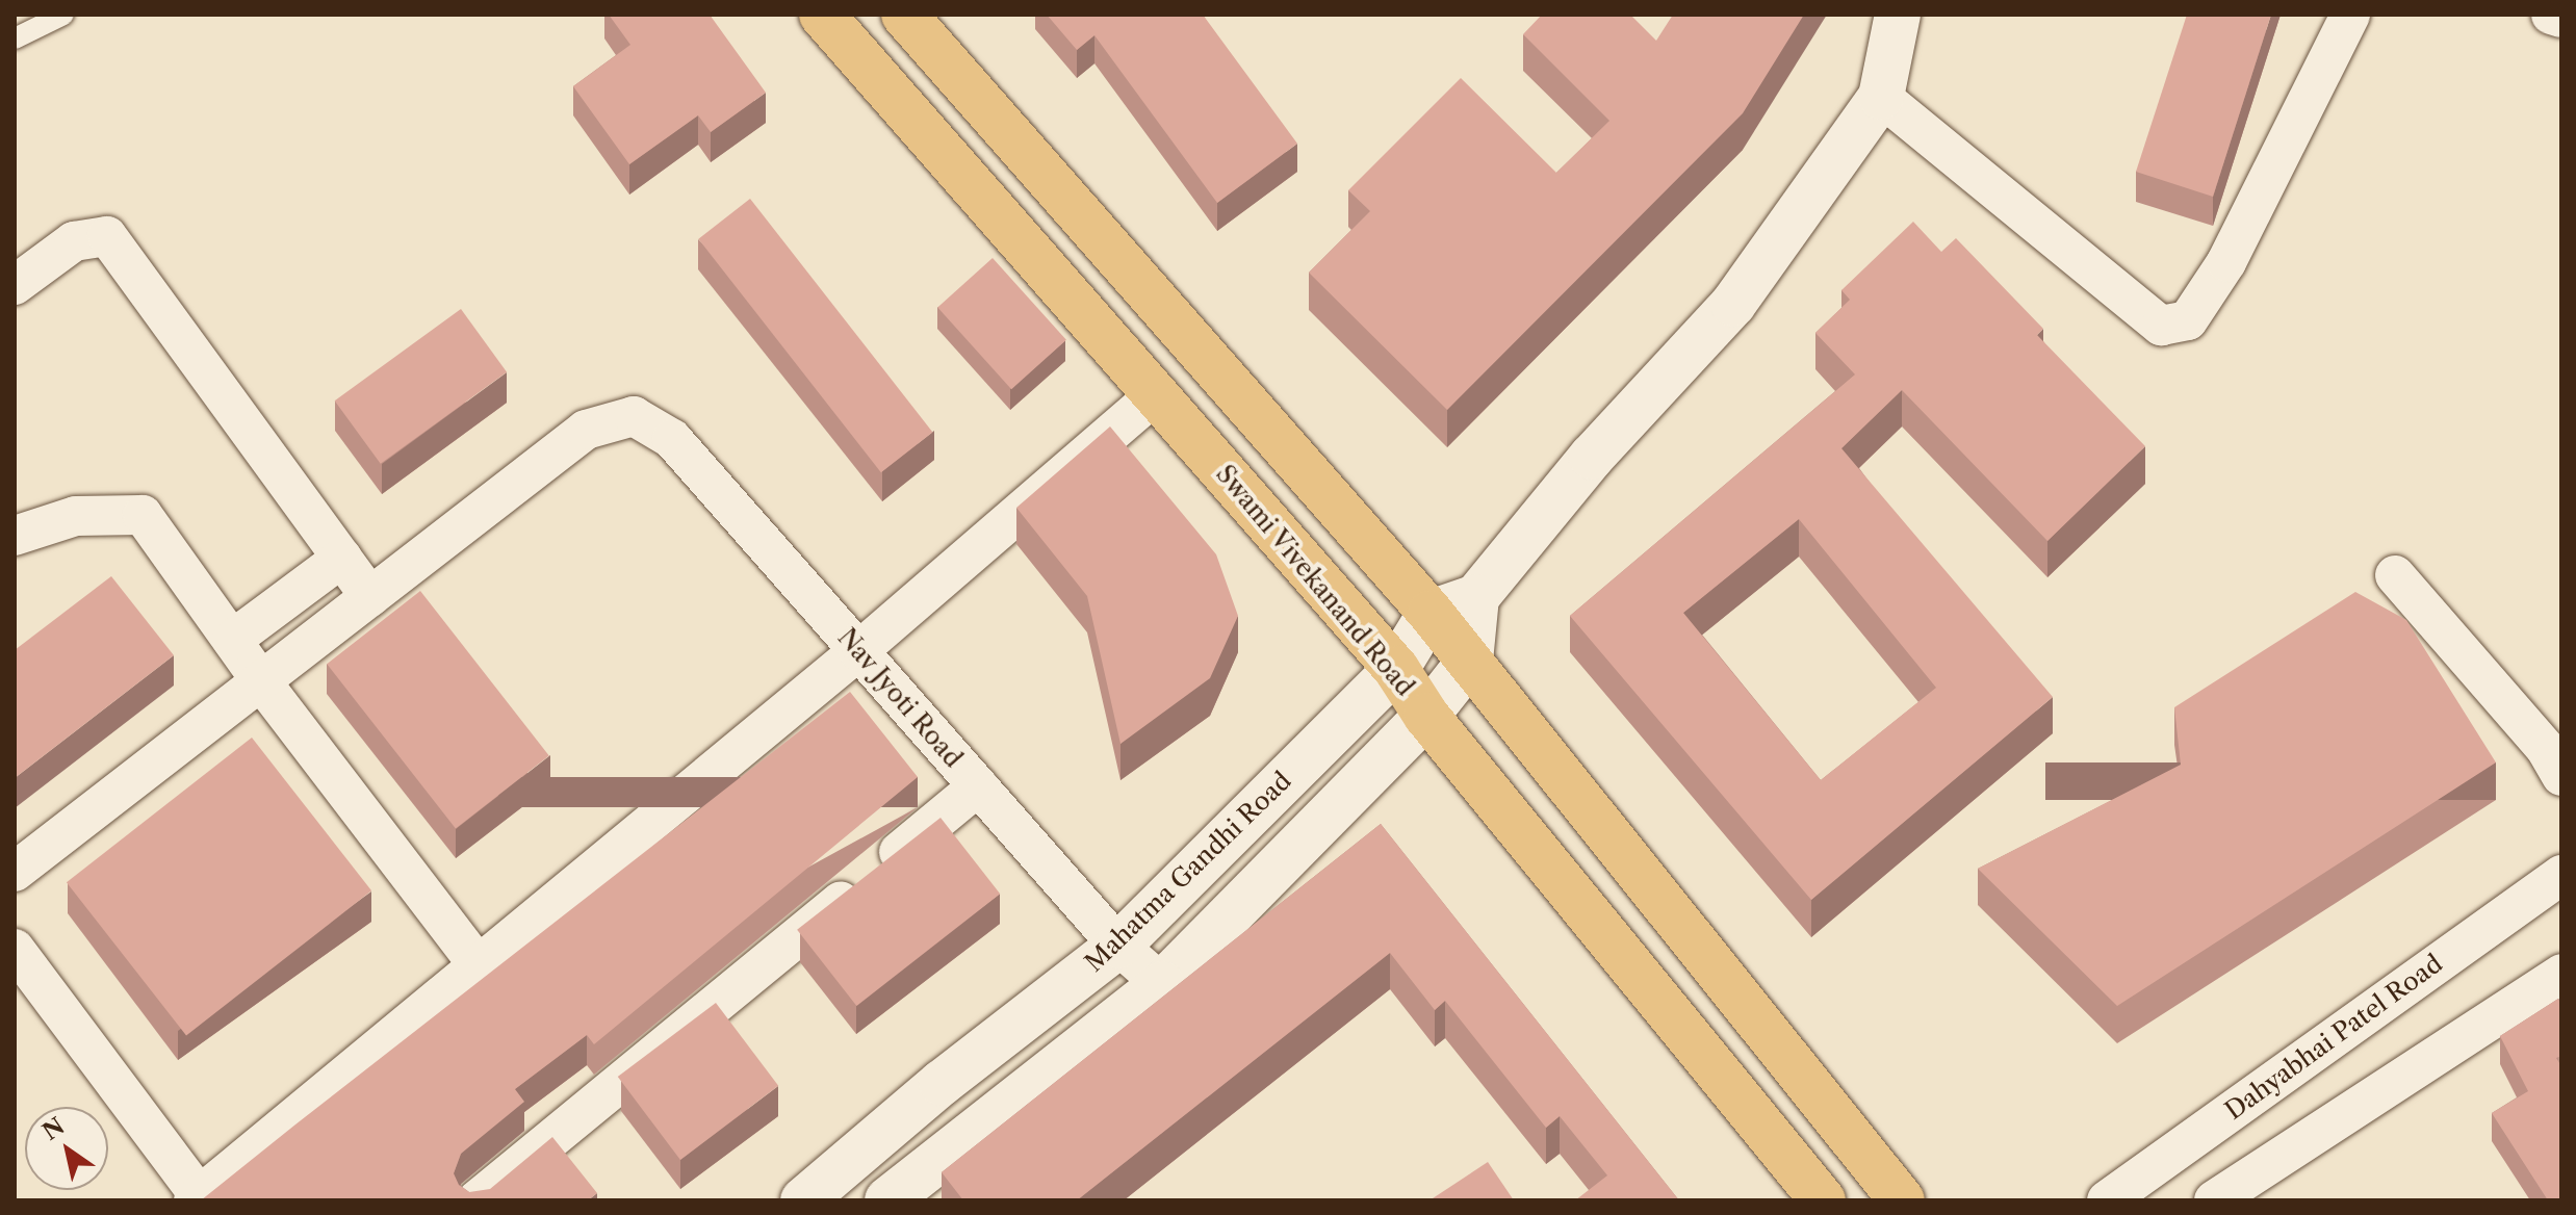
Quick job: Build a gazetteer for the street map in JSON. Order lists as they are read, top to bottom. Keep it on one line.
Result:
{"streets":{"main road":["Swami Vivekanand Road","Mahatma Gandhi Road"],"street":["Nav Jyoti Road","Dahyabhai Patel Road"]},"crossings":[["Swami Vivekanand Road","Mahatma Gandhi Road"],["Nav Jyoti Road","Mahatma Gandhi Road"]],"north":"top left"}
